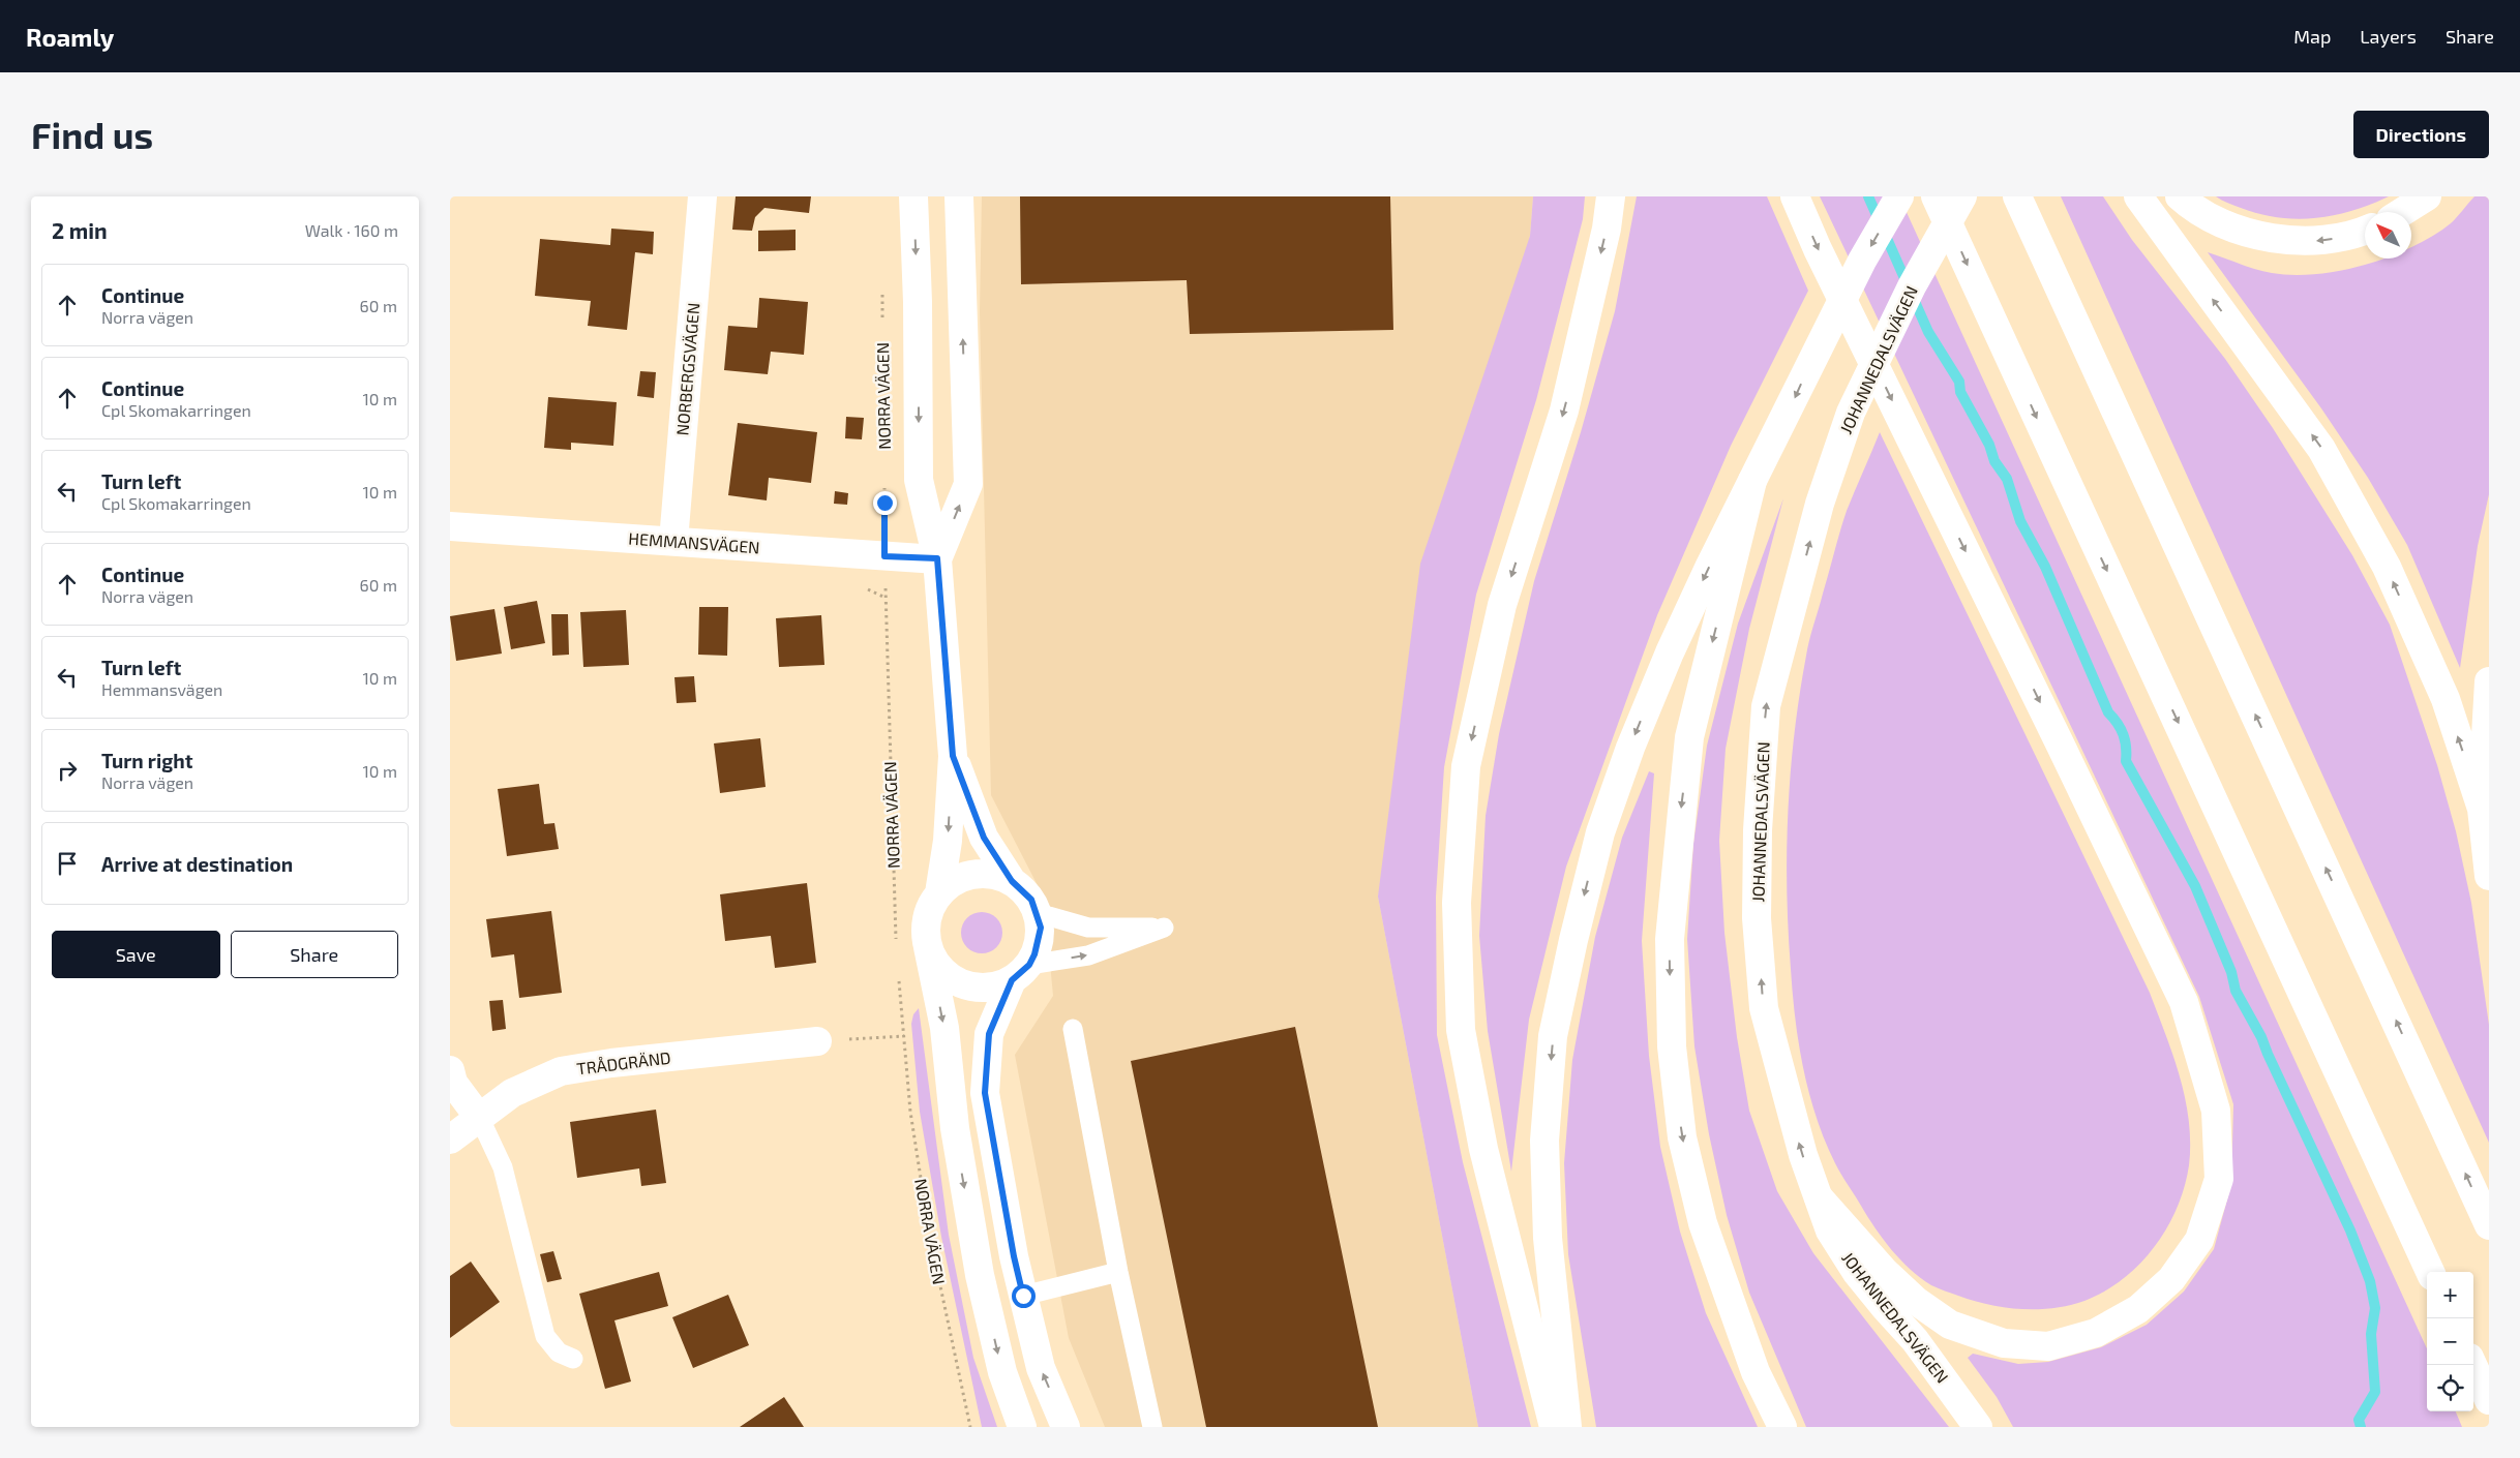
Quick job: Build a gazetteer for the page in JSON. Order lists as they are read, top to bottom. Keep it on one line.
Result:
{"streets":{"main road":["JOHANNEDALSVÄGEN","NORBERGSVÄGEN","NORRA VÄGEN","HEMMANSVÄGEN","TRÅDGRÄND"]},"crossings":[["NORBERGSVÄGEN","HEMMANSVÄGEN"],["NORRA VÄGEN","HEMMANSVÄGEN"]],"north":"top left","page":{"header":"Roamly","nav":["Map","Layers","Share"],"buttons":["Directions",["Save","Share"]],"title":"Find us","heading":["2 min","Walk · 160 m"],"list":[["Continue","Norra vägen","60 m"],["Continue","Cpl Skomakarringen","10 m"],["Turn left","Cpl Skomakarringen","10 m"],["Continue","Norra vägen","60 m"],["Turn left","Hemmansvägen","10 m"],["Turn right","Norra vägen","10 m"],"Arrive at destination"],"map_buttons":["+","−"]}}
